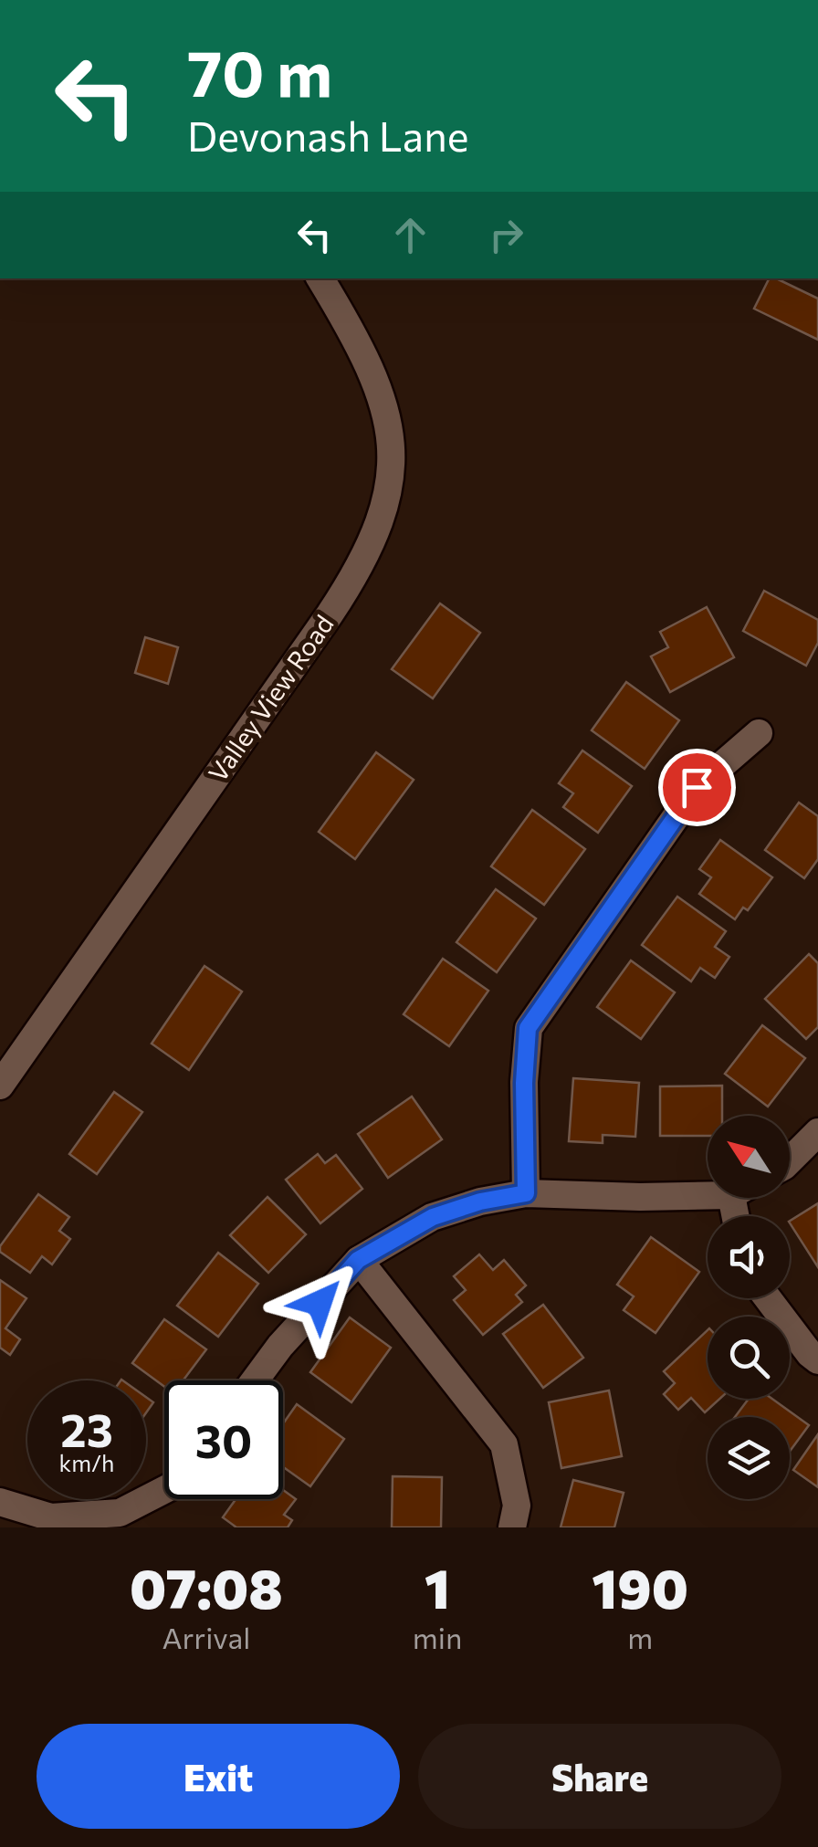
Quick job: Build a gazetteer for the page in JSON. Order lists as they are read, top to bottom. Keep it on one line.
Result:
{"streets":{"street":["Valley View Road"]},"north":"top left","page":{"turn":["70 m","Devonash Lane"],"speed":"23 km/h","limit":"30","eta":["07:08","Arrival","1","min","190","m"],"buttons":["Exit","Share"]}}
